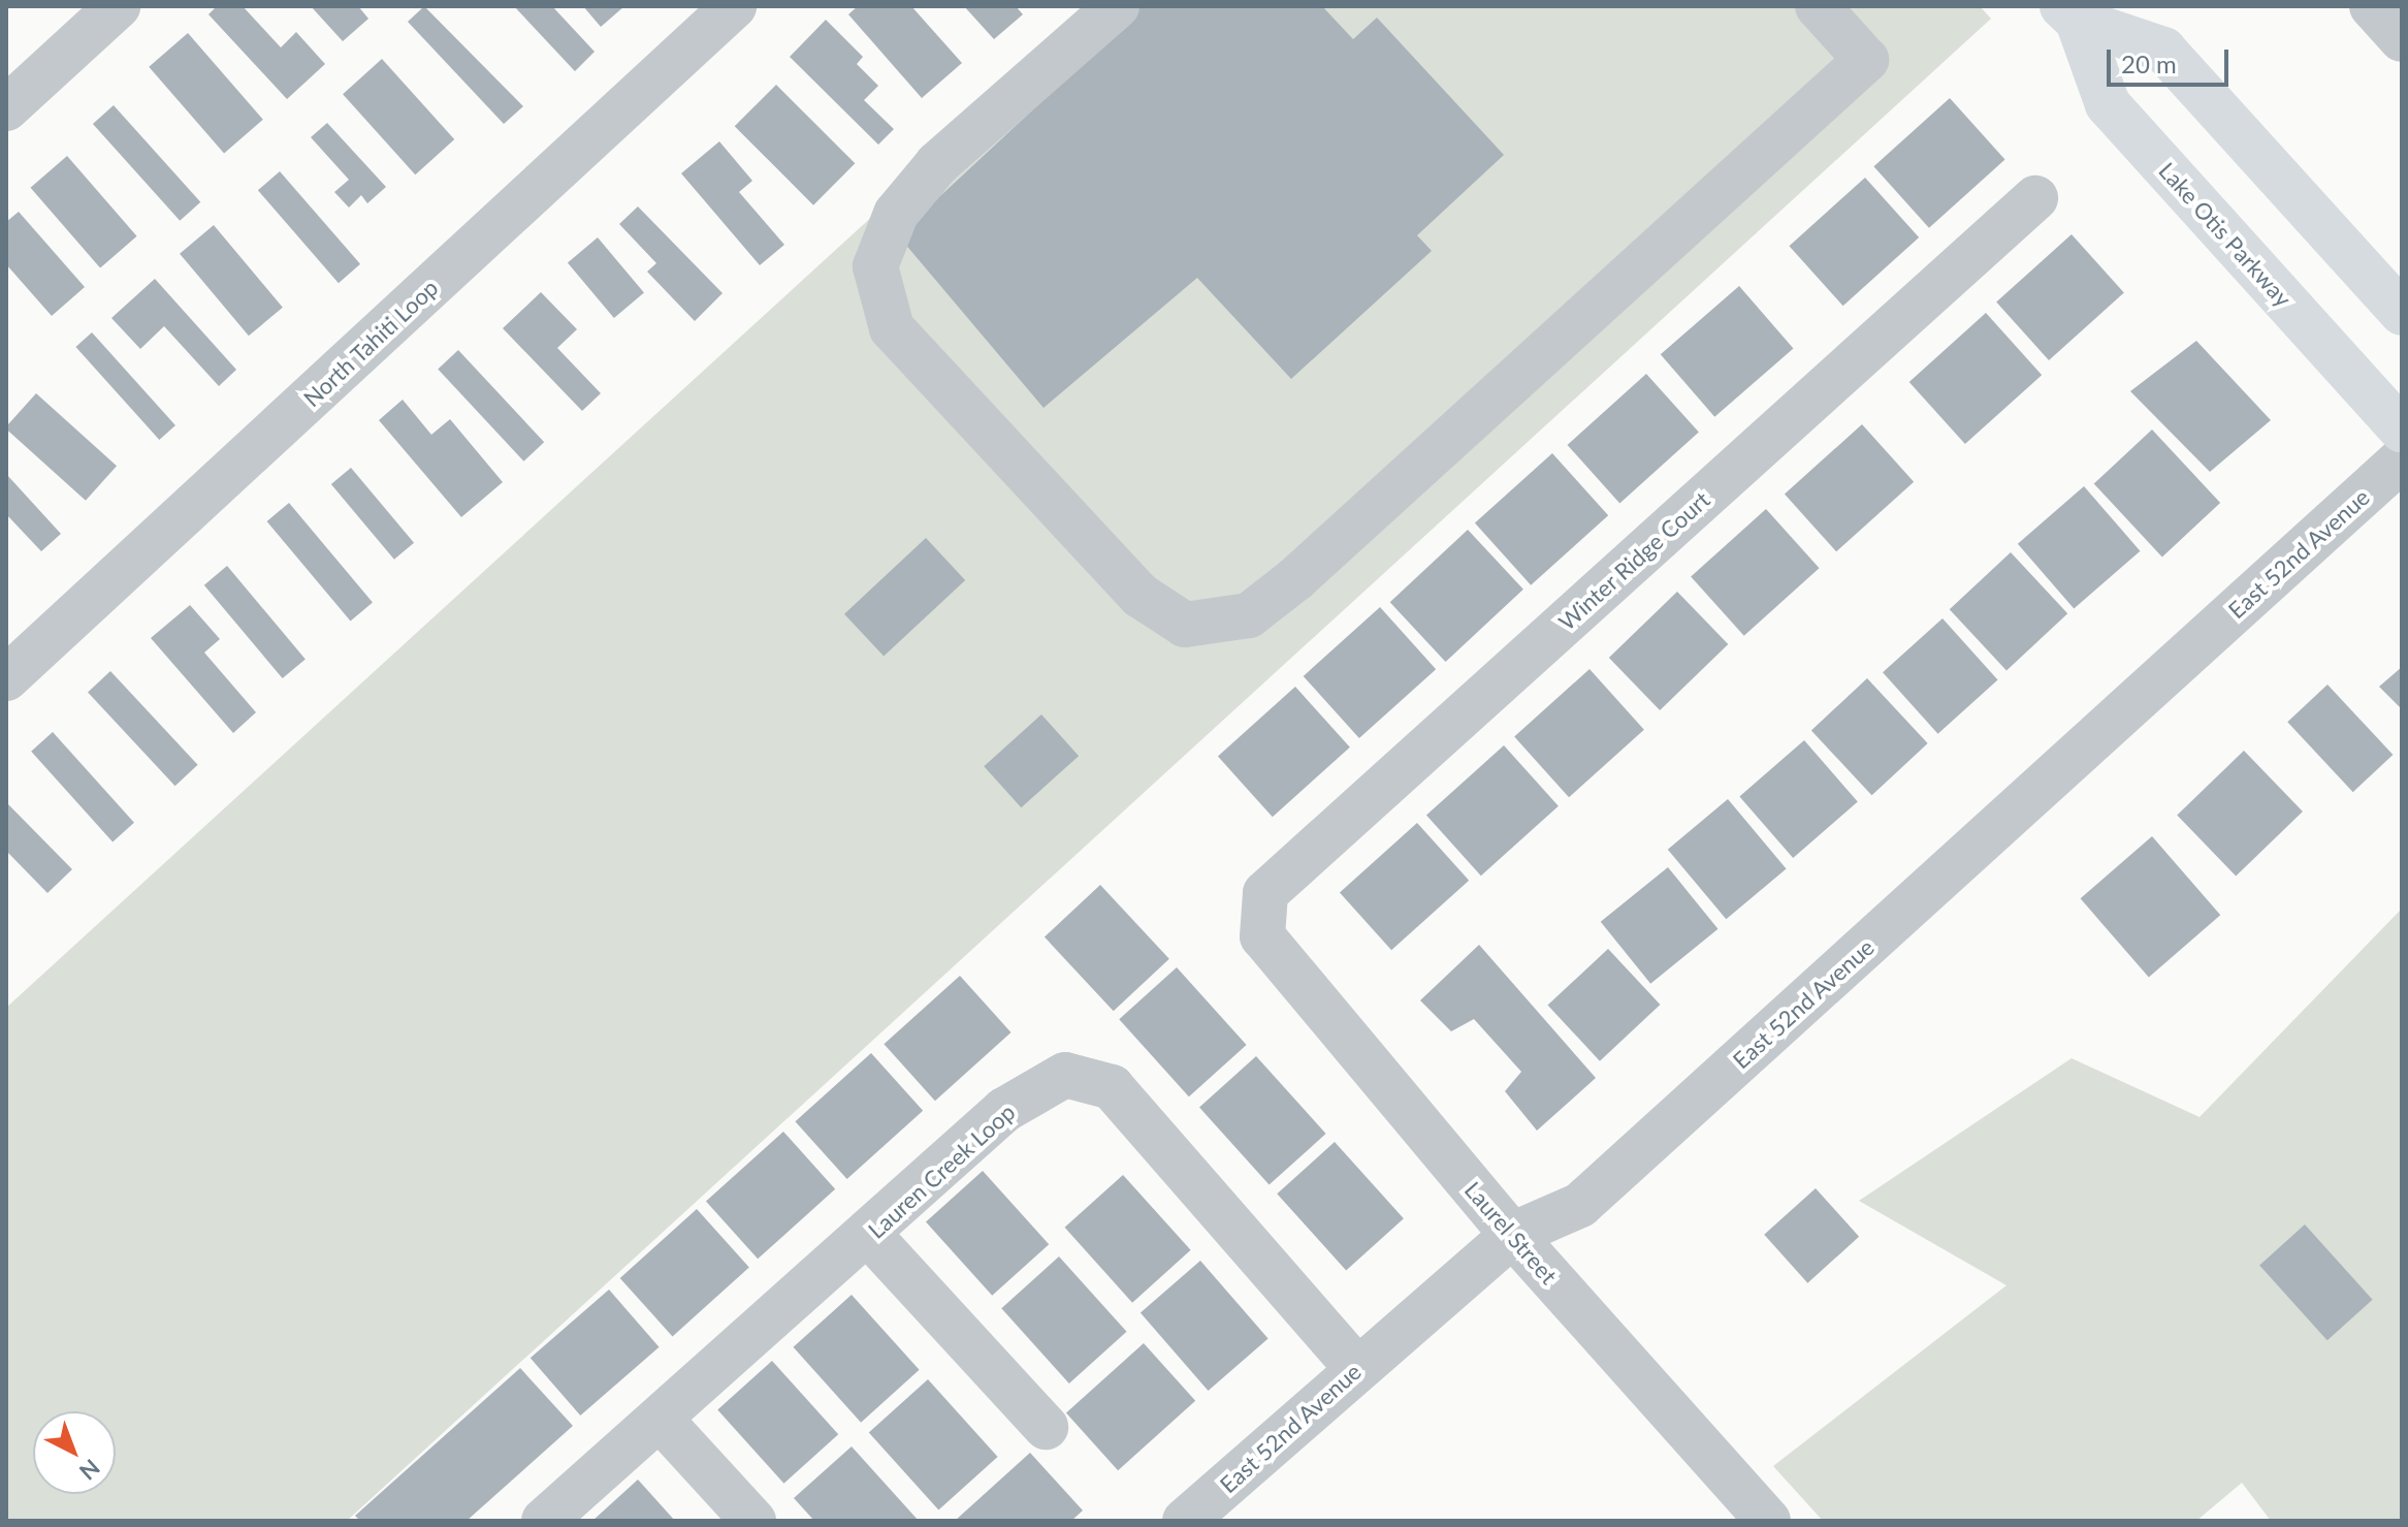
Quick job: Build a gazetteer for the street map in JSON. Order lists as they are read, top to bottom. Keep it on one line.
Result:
{"streets":{"main road":["Lake Otis Parkway"],"street":["North Tahiti Loop","East 52nd Avenue","Winter Ridge Court","Lauren Creek Loop","Laurel Street"]},"crossings":[["East 52nd Avenue","Lauren Creek Loop"],["East 52nd Avenue","Laurel Street"],["Winter Ridge Court","Laurel Street"]],"scale_bar":"20 m","north":"bottom right"}
